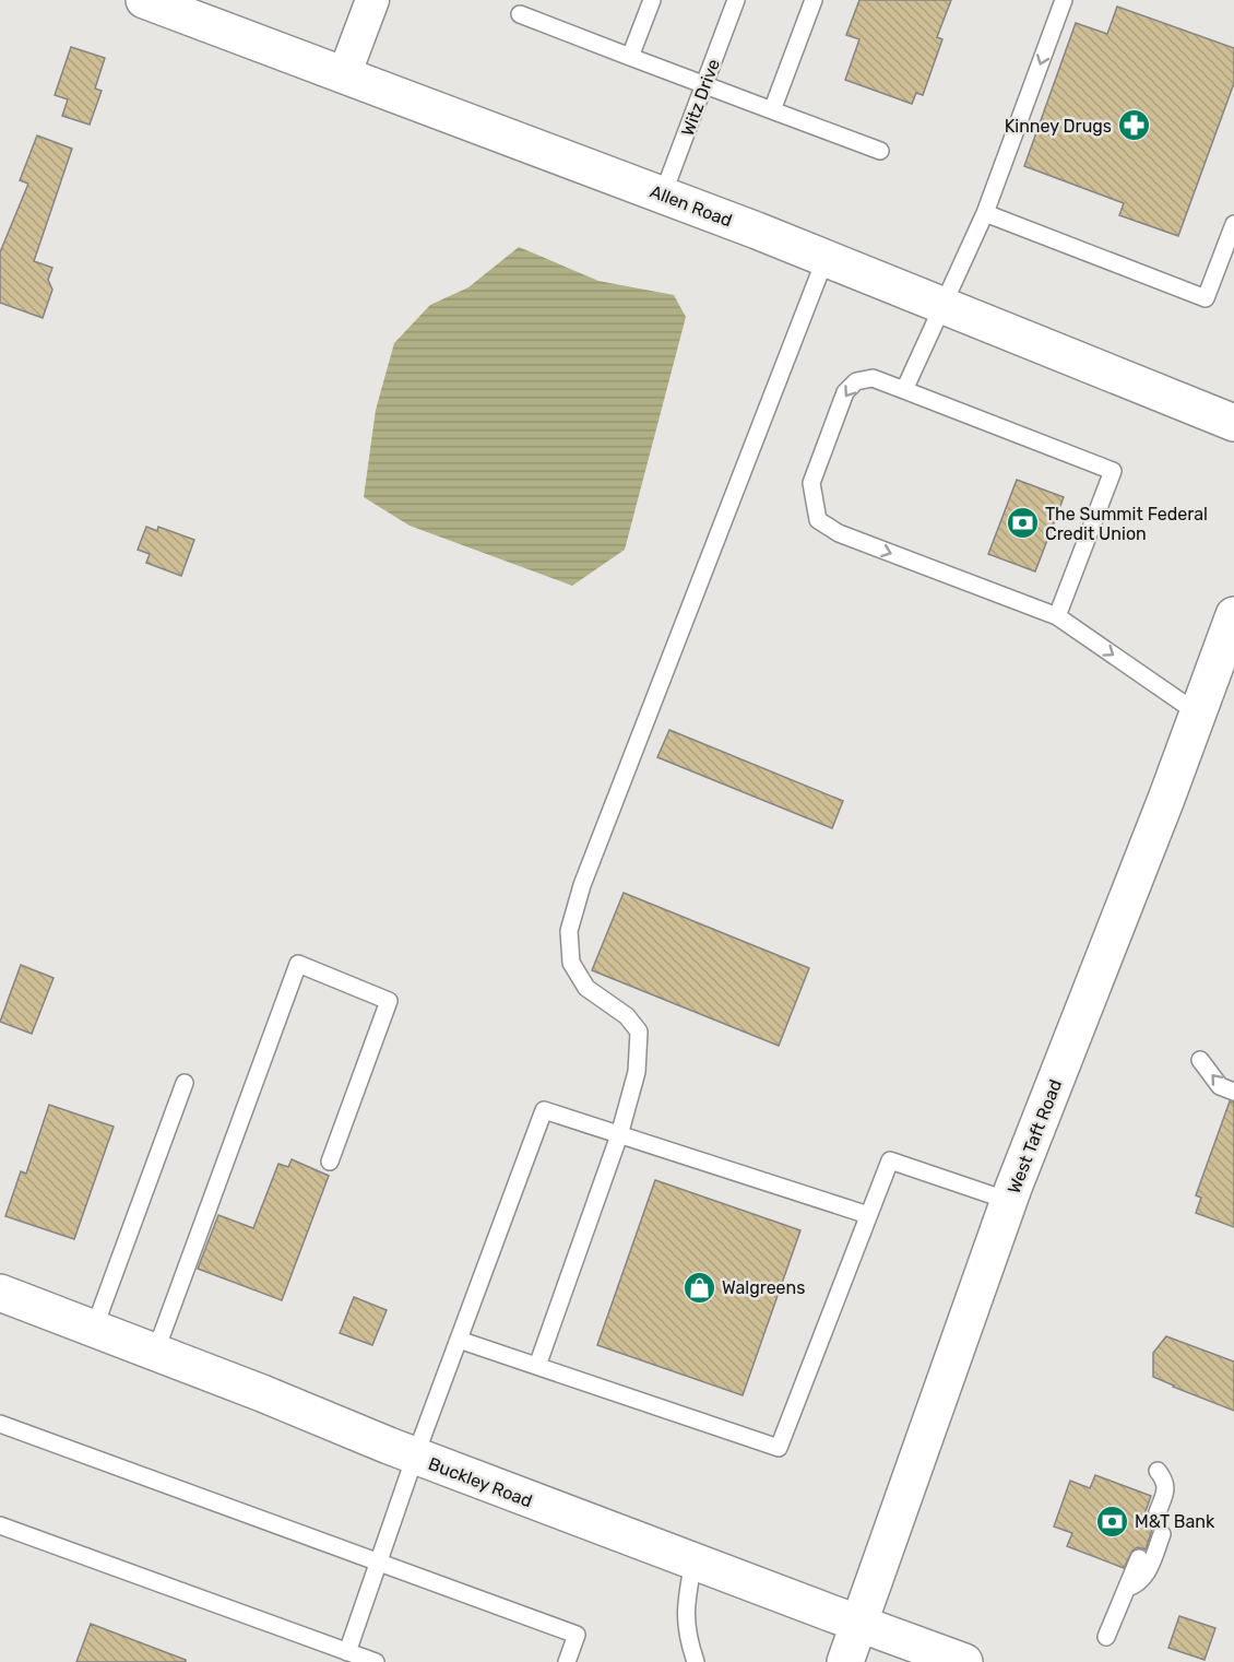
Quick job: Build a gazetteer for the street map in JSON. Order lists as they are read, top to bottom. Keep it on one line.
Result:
{"streets":{"street":["Allen Road","West Taft Road","Buckley Road"],"lane":["Witz Drive"]},"crossings":[["Witz Drive","Allen Road"],["West Taft Road","Buckley Road"]],"places":{"pharmacy":["Kinney Drugs"],"bank":["The Summit Federal Credit Union","M&T Bank"],"shop":["Walgreens"]}}
